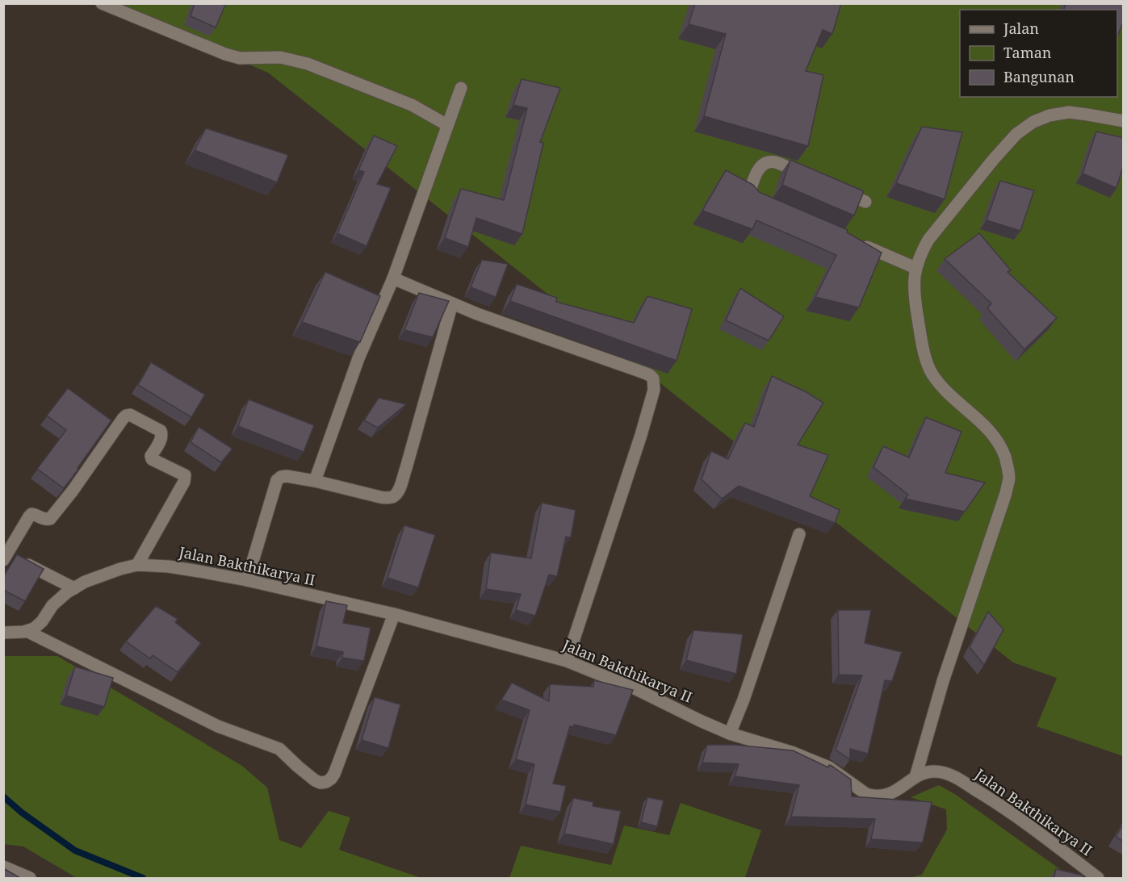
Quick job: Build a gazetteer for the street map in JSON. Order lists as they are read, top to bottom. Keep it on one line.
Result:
{"streets":{"street":["Jalan Bakthikarya II"]},"legend":["Jalan","Taman","Bangunan"]}
